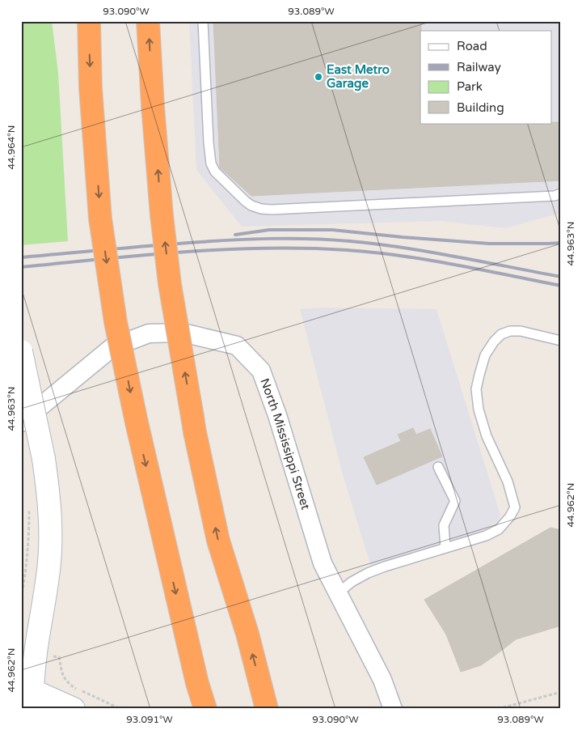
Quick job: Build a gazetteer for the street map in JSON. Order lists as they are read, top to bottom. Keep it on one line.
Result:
{"streets":{"street":["North Mississippi Street"]},"places":["East Metro Garage"],"legend":["Road","Railway","Park","Building"],"coordinates":["93.090°W","93.089°W","44.964°N","44.963°N","44.962°N","93.091°W"]}
